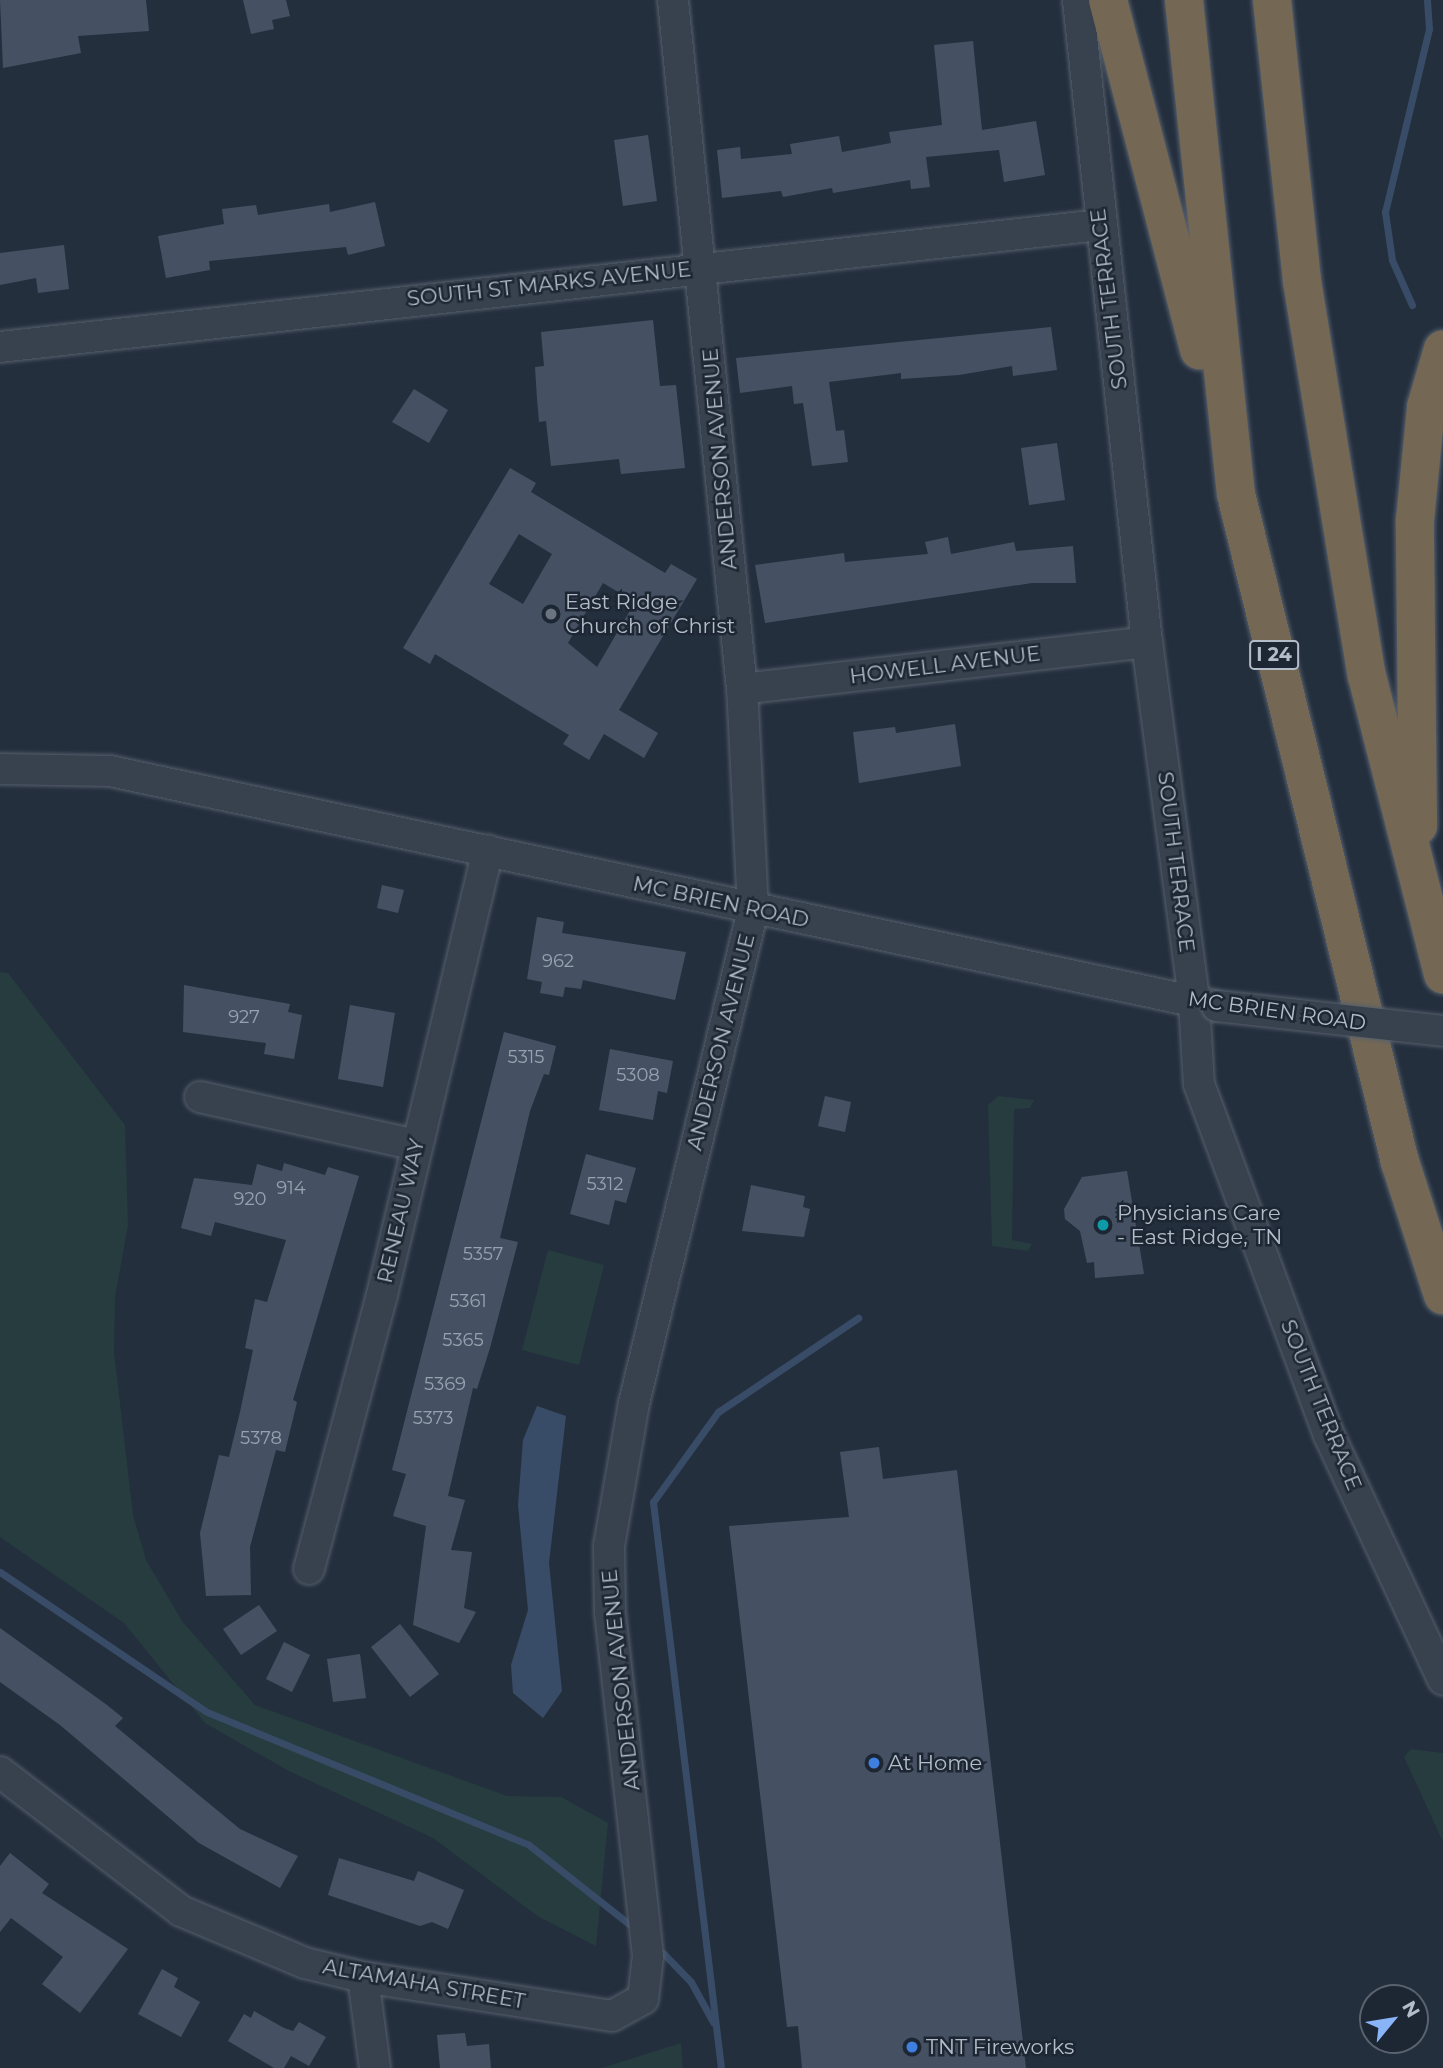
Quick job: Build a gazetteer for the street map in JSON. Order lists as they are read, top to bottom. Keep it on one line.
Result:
{"streets":{"highway":["I 24"],"street":["SOUTH ST MARKS AVENUE","SOUTH TERRACE","ANDERSON AVENUE","HOWELL AVENUE","MC BRIEN ROAD","RENEAU WAY","ALTAMAHA STREET"]},"crossings":[["SOUTH ST MARKS AVENUE","SOUTH TERRACE"],["SOUTH ST MARKS AVENUE","ANDERSON AVENUE"],["SOUTH TERRACE","HOWELL AVENUE"],["SOUTH TERRACE","MC BRIEN ROAD"],["ANDERSON AVENUE","HOWELL AVENUE"],["ANDERSON AVENUE","MC BRIEN ROAD"],["ANDERSON AVENUE","ALTAMAHA STREET"],["MC BRIEN ROAD","RENEAU WAY"]],"places":["East Ridge Church of Christ","Physicians Care - East Ridge, TN","At Home","TNT Fireworks"],"house_numbers":["962","927","5315","5308","5312","914","920","5357","5361","5365","5369","5373","5378"],"north":"top right"}
